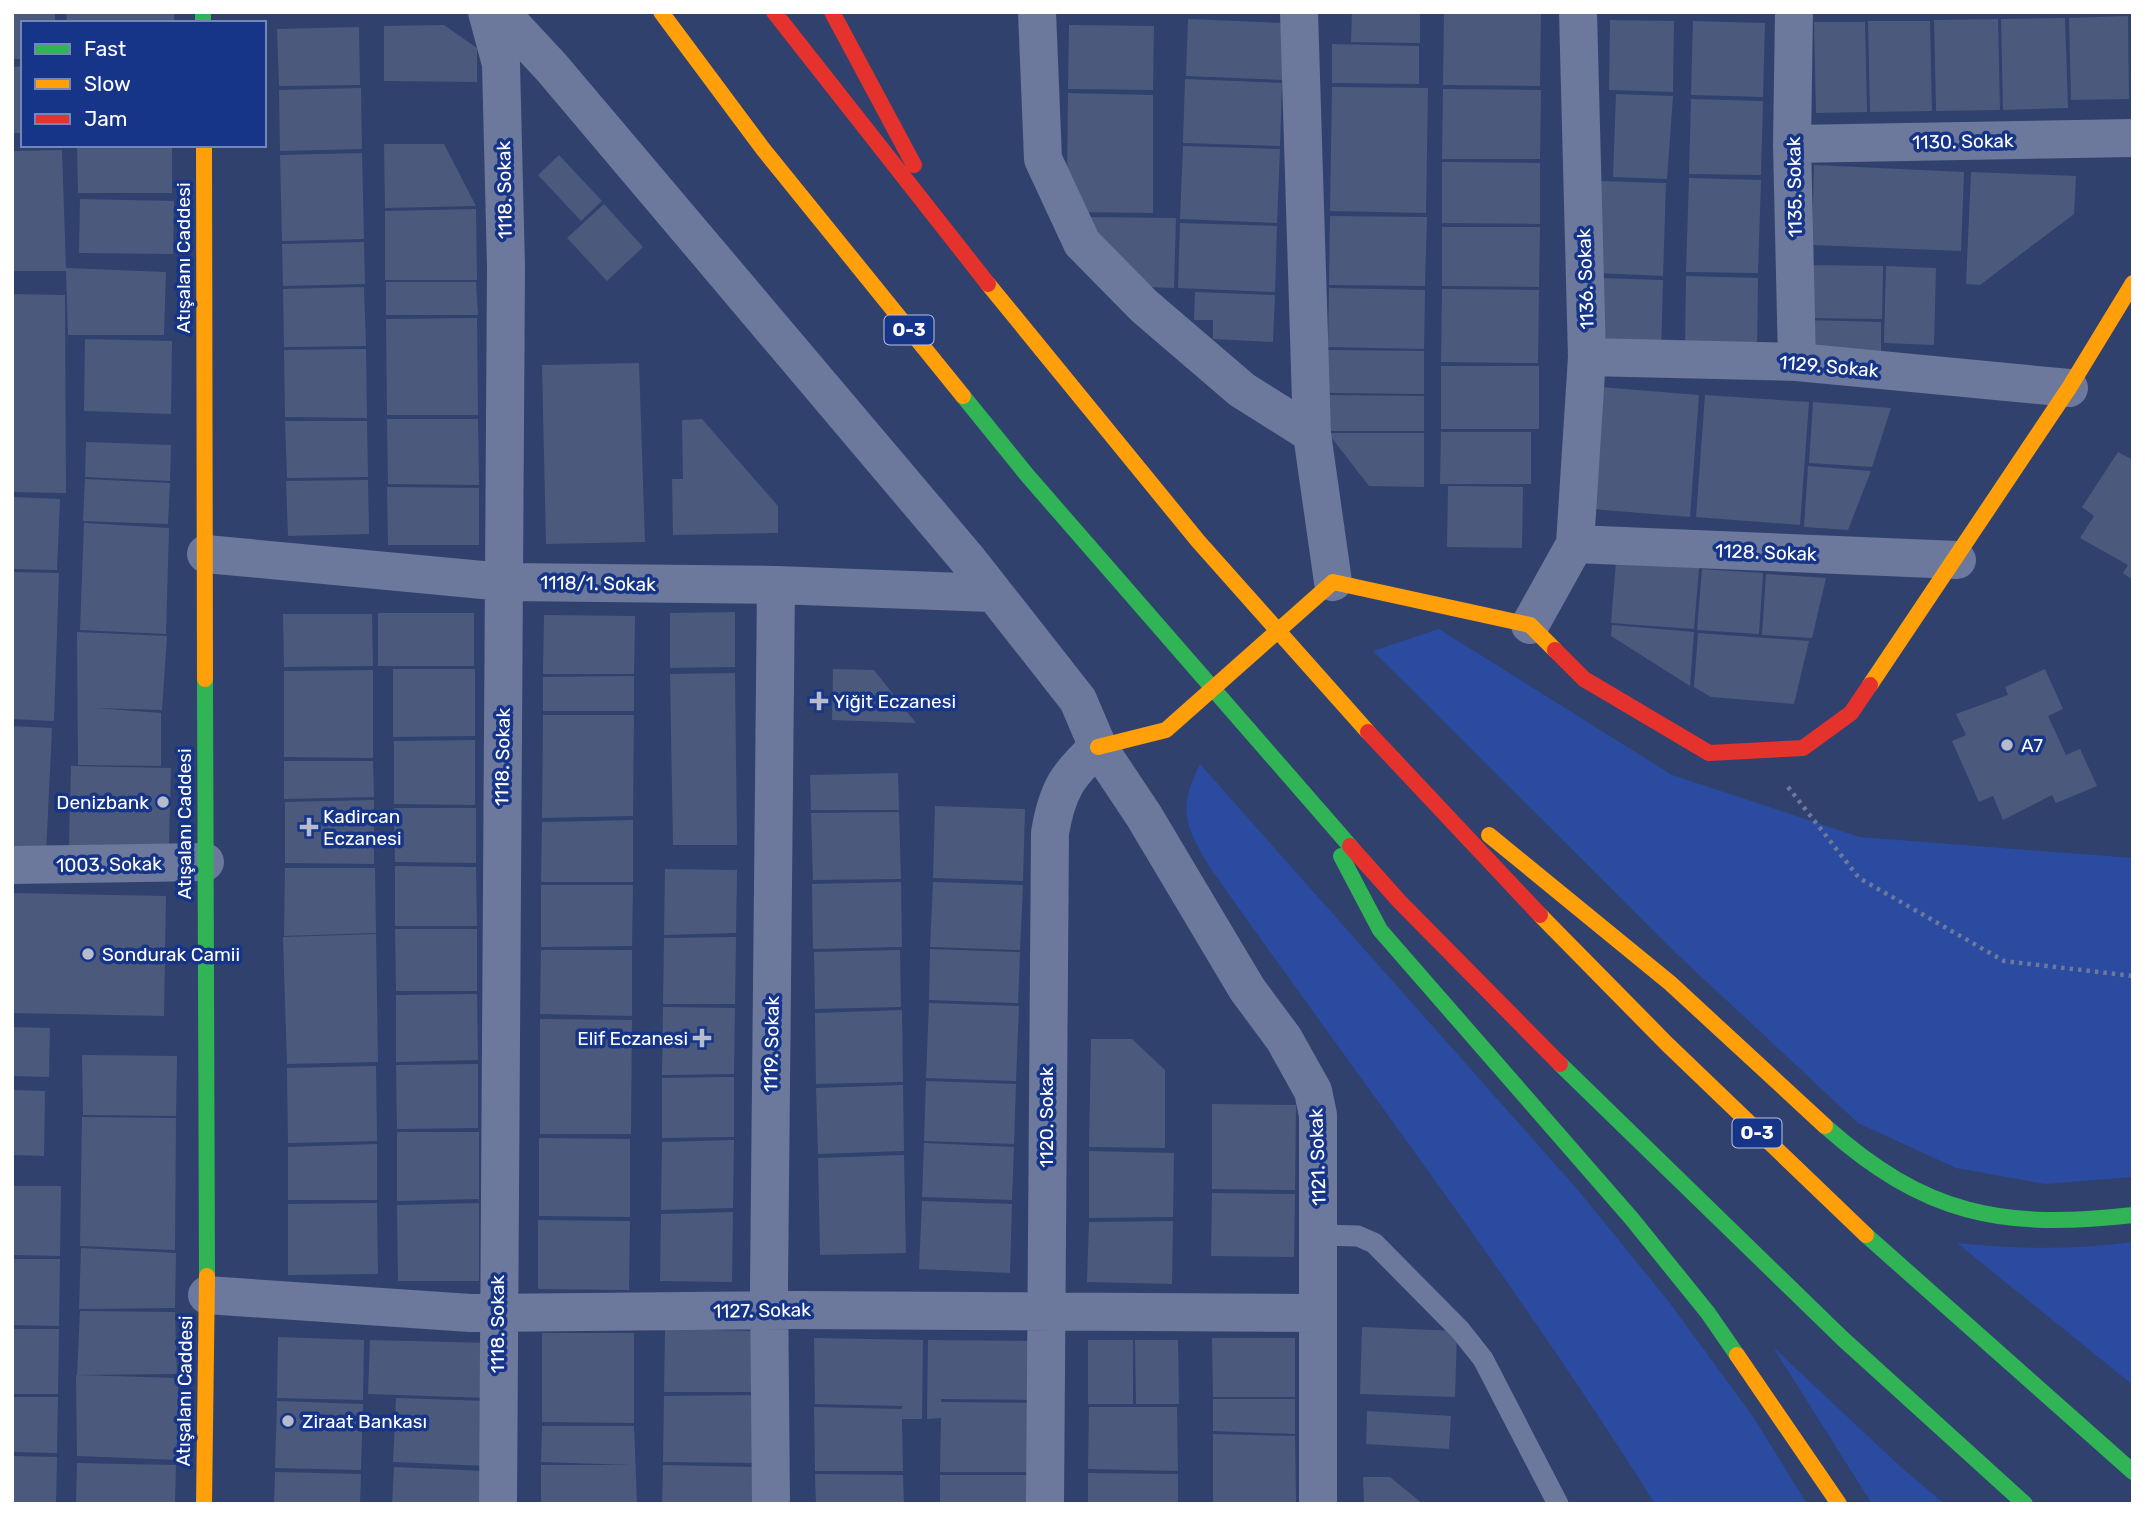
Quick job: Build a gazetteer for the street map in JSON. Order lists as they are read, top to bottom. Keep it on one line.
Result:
{"streets":{"main road":["Atışalanı Caddesi","O-3"],"street":["1130. Sokak","1135. Sokak","1118. Sokak","1136. Sokak","1129. Sokak","1128. Sokak","1118/1. Sokak","1003. Sokak","1119. Sokak","1120. Sokak","1121. Sokak","1127. Sokak"]},"crossings":[["1130. Sokak","1135. Sokak"],["1135. Sokak","1129. Sokak"],["1118. Sokak","1118/1. Sokak"],["1118. Sokak","1127. Sokak"],["Atışalanı Caddesi","1118/1. Sokak"],["Atışalanı Caddesi","1003. Sokak"],["Atışalanı Caddesi","1127. Sokak"],["1136. Sokak","1129. Sokak"],["1136. Sokak","1128. Sokak"],["1118/1. Sokak","1119. Sokak"],["1118/1. Sokak","1121. Sokak"],["1119. Sokak","1127. Sokak"],["1120. Sokak","1121. Sokak"],["1120. Sokak","1127. Sokak"],["1121. Sokak","1127. Sokak"]],"places":{"health":["Yiğit Eczanesi","Kadircan Eczanesi","Elif Eczanesi"],"other":["A7","Denizbank","Sondurak Camii","Ziraat Bankası"]},"legend":["Fast","Slow","Jam"]}
